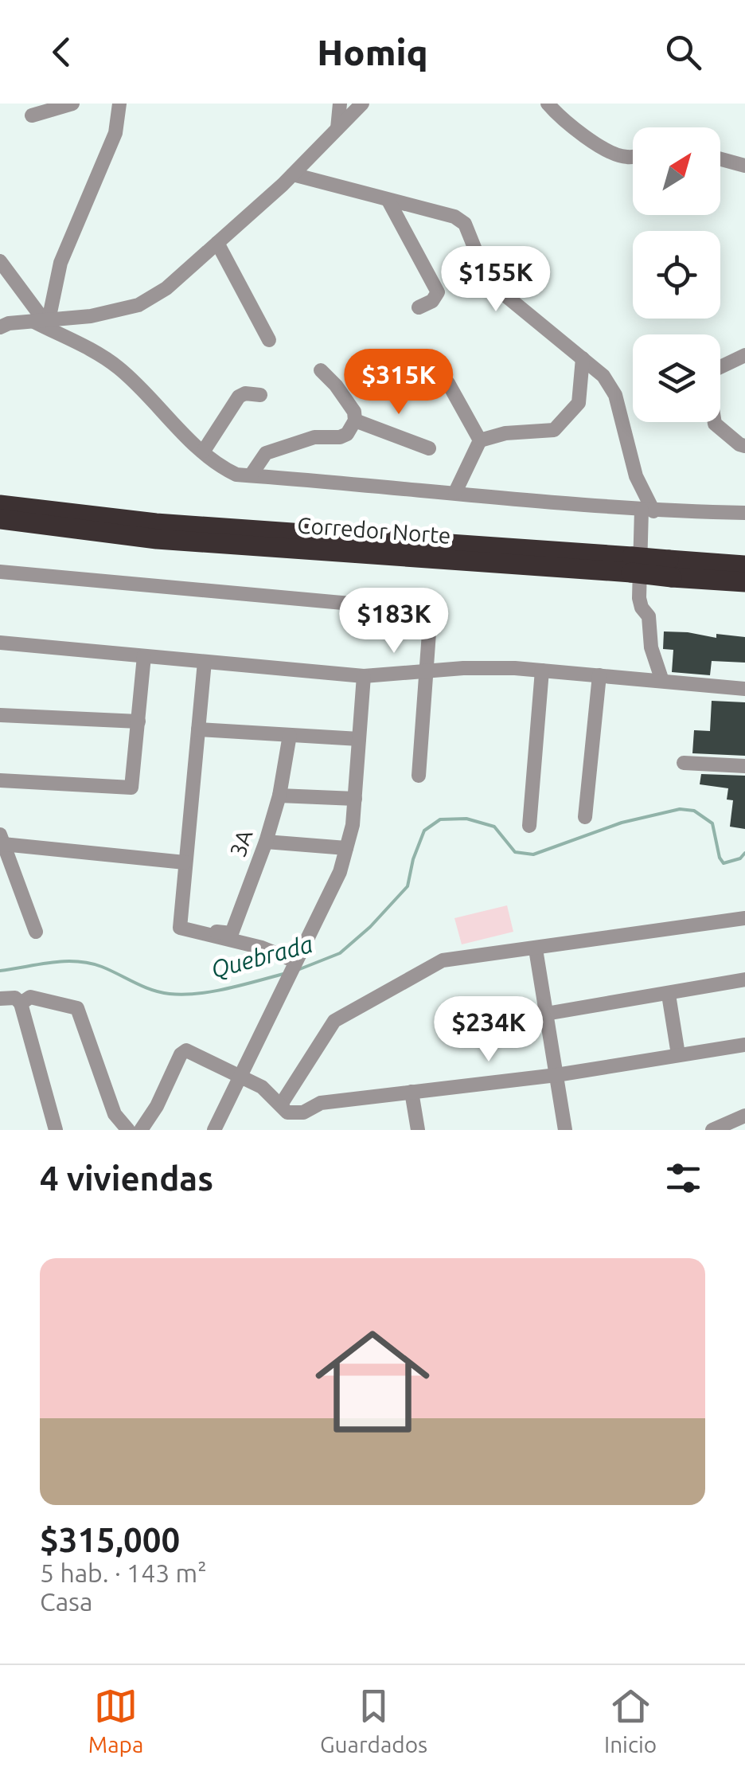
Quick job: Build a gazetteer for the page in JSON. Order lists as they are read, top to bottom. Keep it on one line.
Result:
{"streets":{"highway":["Corredor Norte"],"street":["3A"]},"water":["Quebrada"],"north":"top right","page":{"header":"Homiq","price":["$155K","$315K","$183K","$234K"],"heading":"4 viviendas","list":[{"name":"$315,000","note":"5 hab. · 143 m² · Casa"}],"tabs":["Mapa","Guardados","Inicio"]}}
